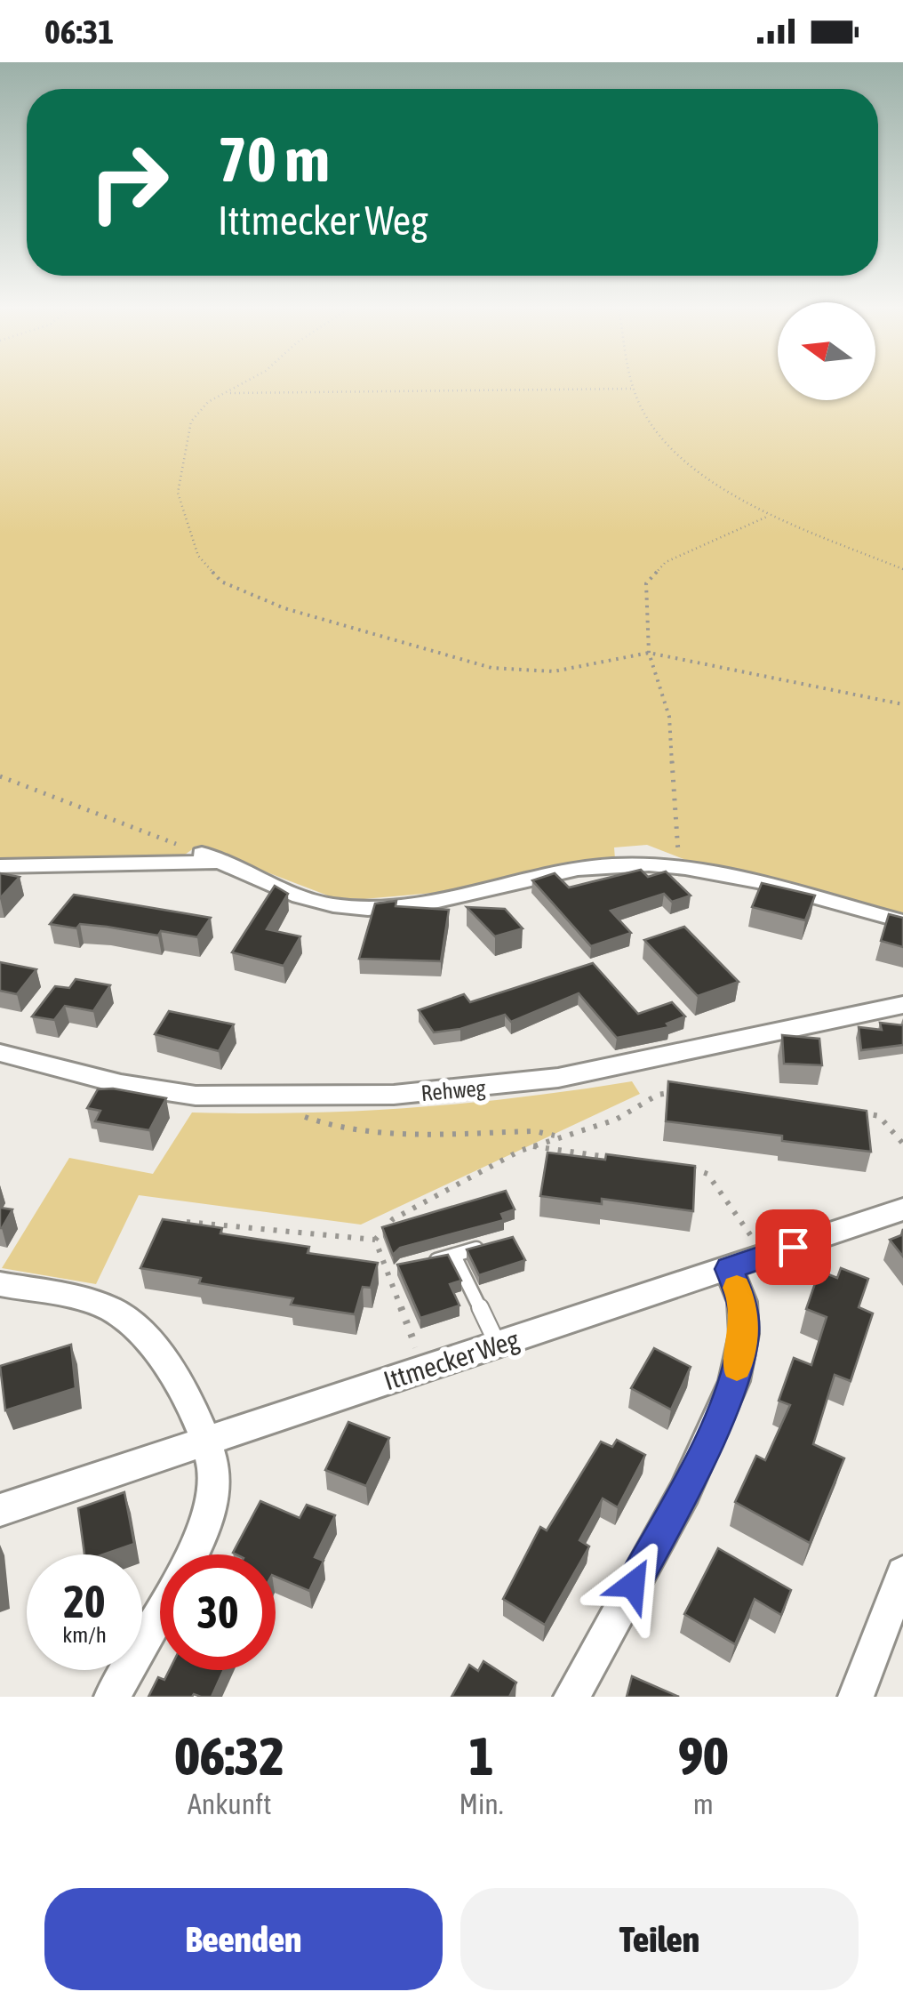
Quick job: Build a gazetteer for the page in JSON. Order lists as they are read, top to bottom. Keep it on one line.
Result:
{"streets":{"street":["Rehweg","Ittmecker Weg"]},"north":"left","page":{"status":"06:31","turn":["70 m","Ittmecker Weg"],"speed":"20 km/h","limit":"30","eta":["06:32","Ankunft","1","Min.","90","m"],"buttons":["Beenden","Teilen"]}}
